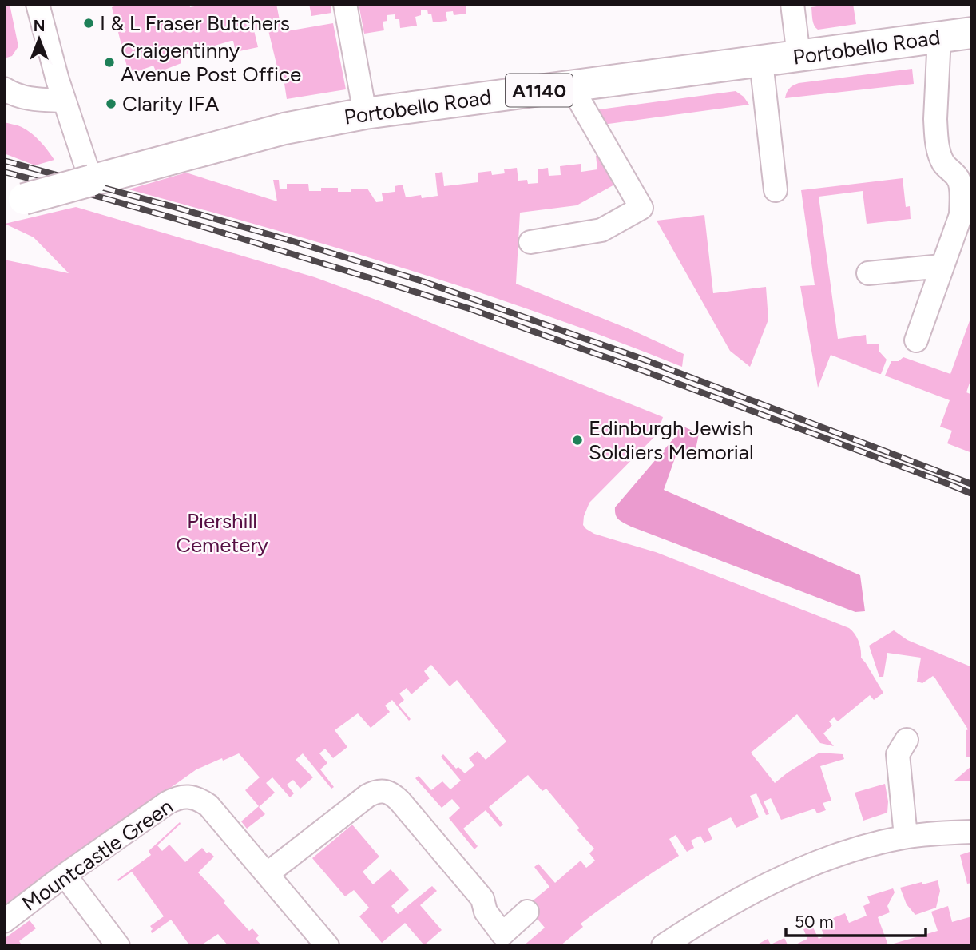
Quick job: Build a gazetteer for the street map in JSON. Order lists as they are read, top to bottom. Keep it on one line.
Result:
{"streets":{"main road":["Portobello Road","A1140"],"street":["Mountcastle Green"]},"parks":["Piershill Cemetery"],"places":["I & L Fraser Butchers","Craigentinny Avenue Post Office","Clarity IFA","Edinburgh Jewish Soldiers Memorial"],"scale_bar":"50 m","north":"top"}
